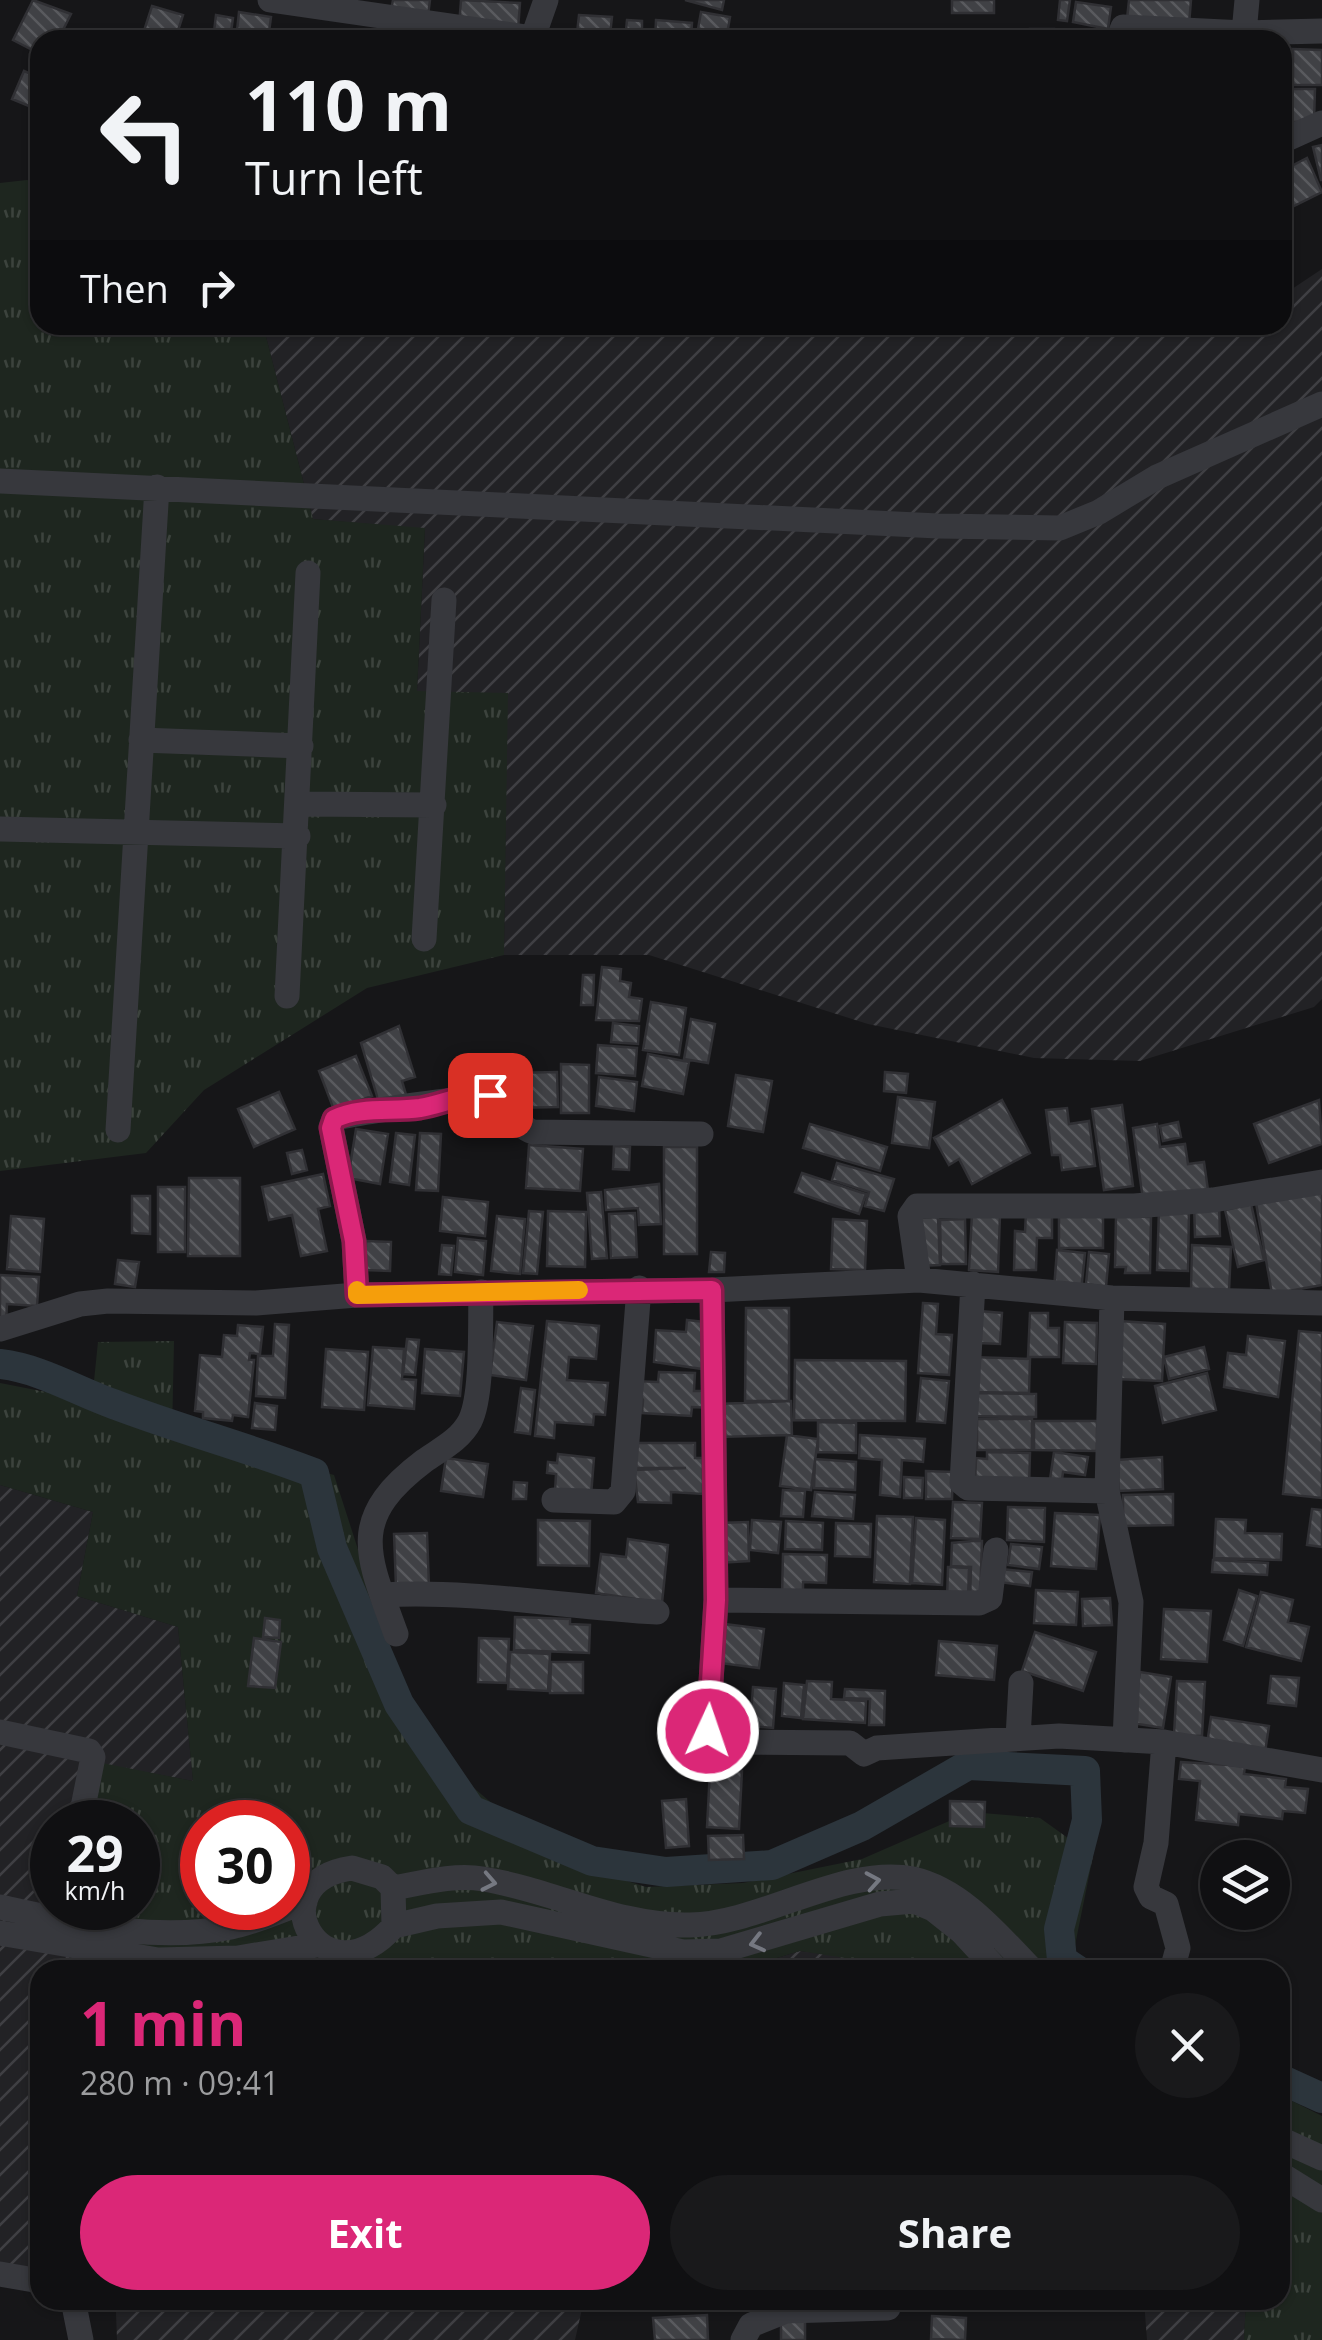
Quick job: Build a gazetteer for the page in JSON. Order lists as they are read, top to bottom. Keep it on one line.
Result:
{"page":{"turn":["110 m","Turn left"],"then":"Then","speed":"29 km/h","limit":"30","heading":["1 min","280 m · 09:41"],"buttons":["Exit","Share"]}}
